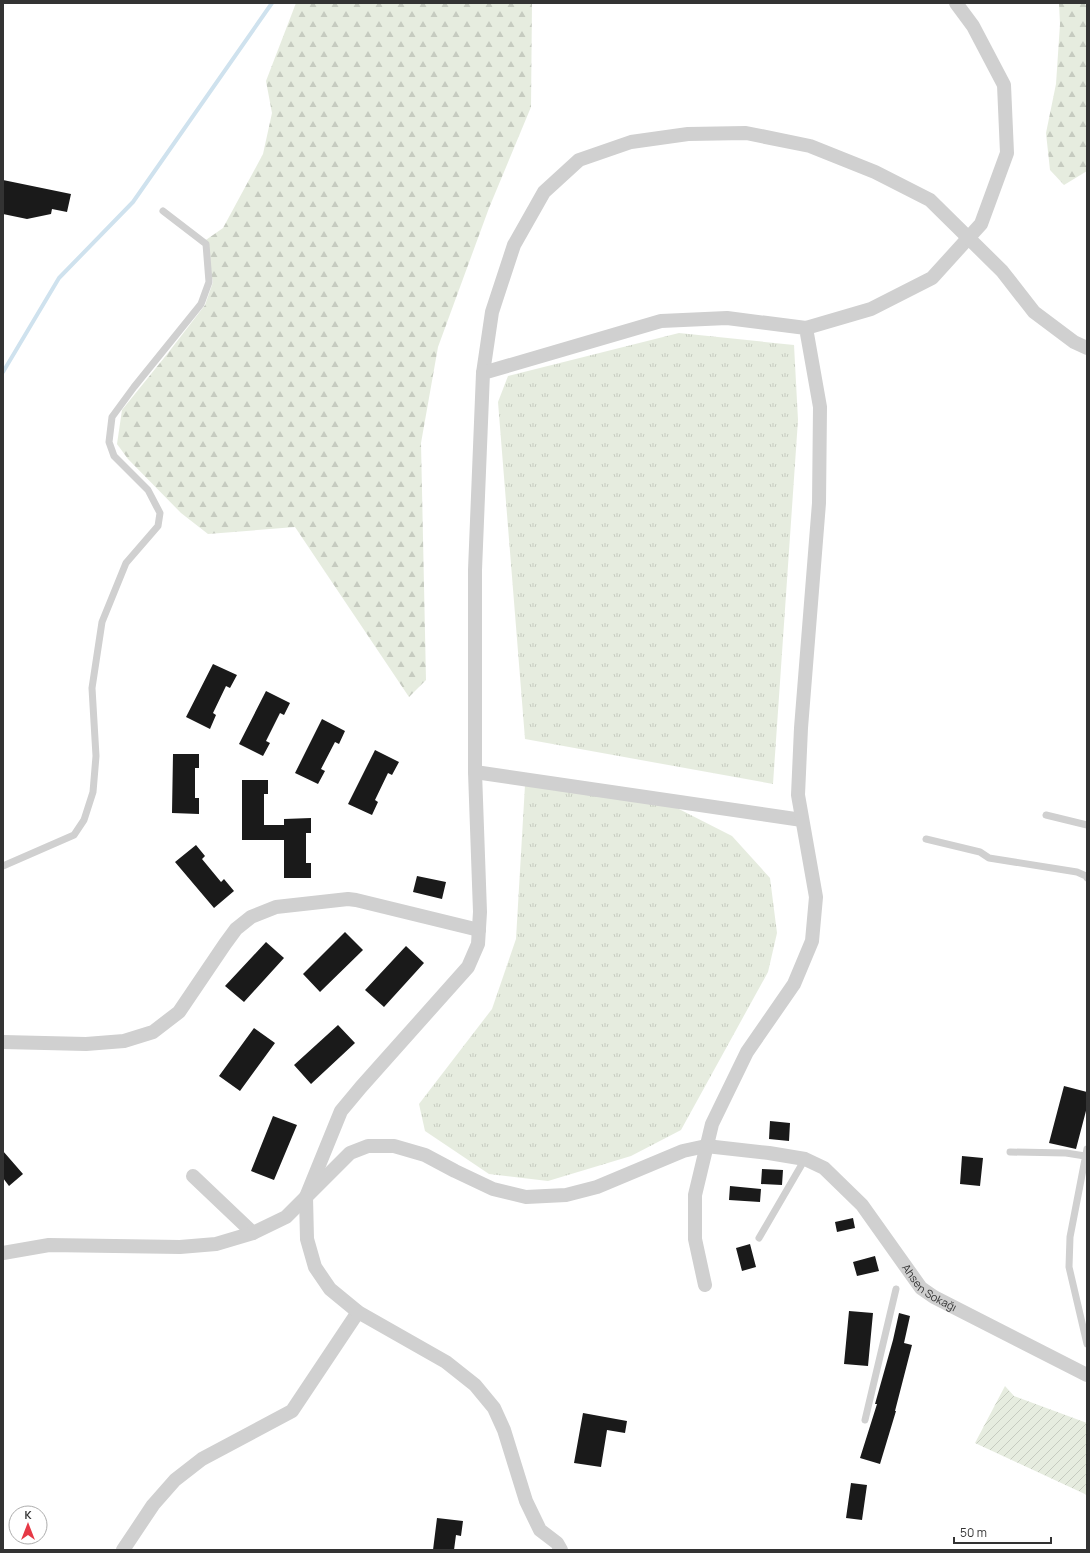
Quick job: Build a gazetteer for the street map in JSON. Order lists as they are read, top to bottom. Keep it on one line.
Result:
{"streets":{"street":["Ahsen Sokağı"]},"scale_bar":"50 m","north":"top"}
